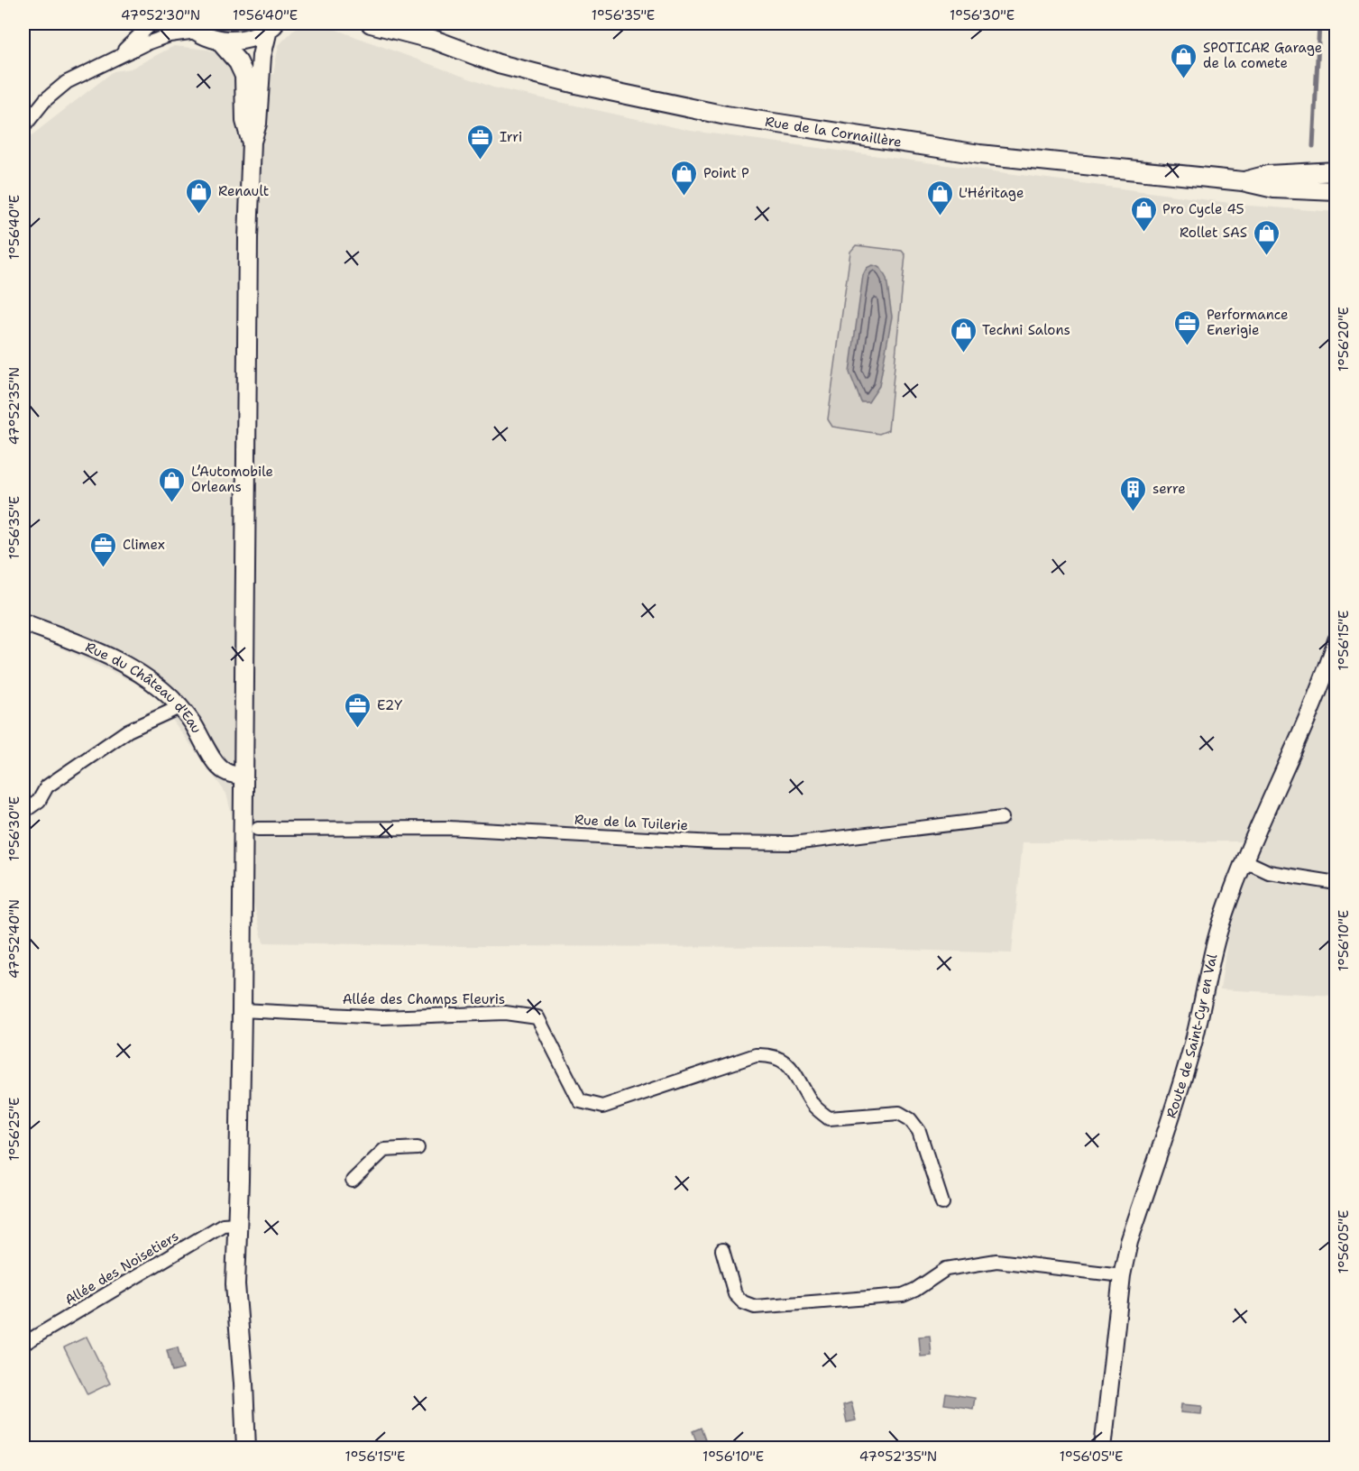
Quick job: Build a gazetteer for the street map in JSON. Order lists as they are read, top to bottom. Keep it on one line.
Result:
{"streets":{"main road":["Rue de la Cornaillère"],"street":["Rue du Château d'Eau","Rue de la Tuilerie","Allée des Champs Fleuris","Route de Saint-Cyr en Val","Allée des Noisetiers"]},"places":{"shop":["SPOTICAR Garage de la comete","Point P","Renault","L'Héritage","Pro Cycle 45","Rollet SAS","Techni Salons","L’Automobile Orleans"],"office":["Irri","Performance Enerigie","Climex","E2Y"],"building":["serre"]},"coordinates":["47°52'30\"N","1°56'40\"E","1°56'35\"E","1°56'30\"E","1°56'20\"E","47°52'35\"N","1°56'15\"E","47°52'40\"N","1°56'10\"E","1°56'25\"E","1°56'05\"E"]}
